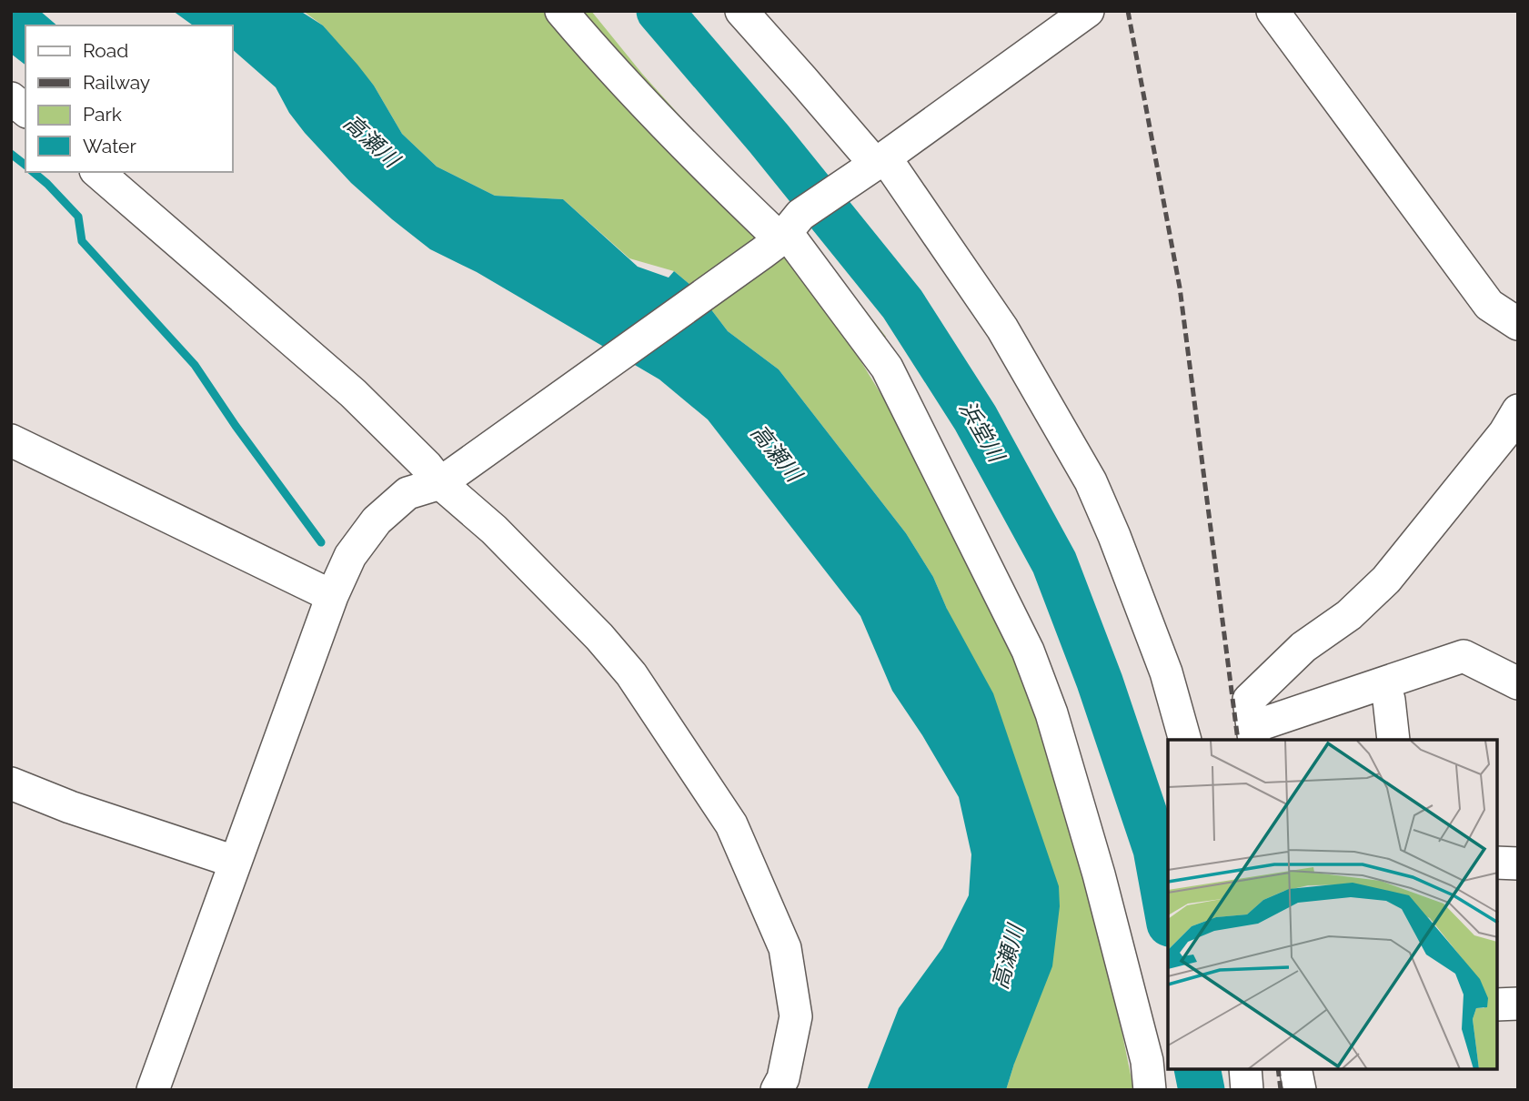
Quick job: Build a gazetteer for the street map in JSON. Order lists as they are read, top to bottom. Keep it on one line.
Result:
{"water":["高瀬川","浜堂川"],"legend":["Road","Railway","Park","Water"]}
